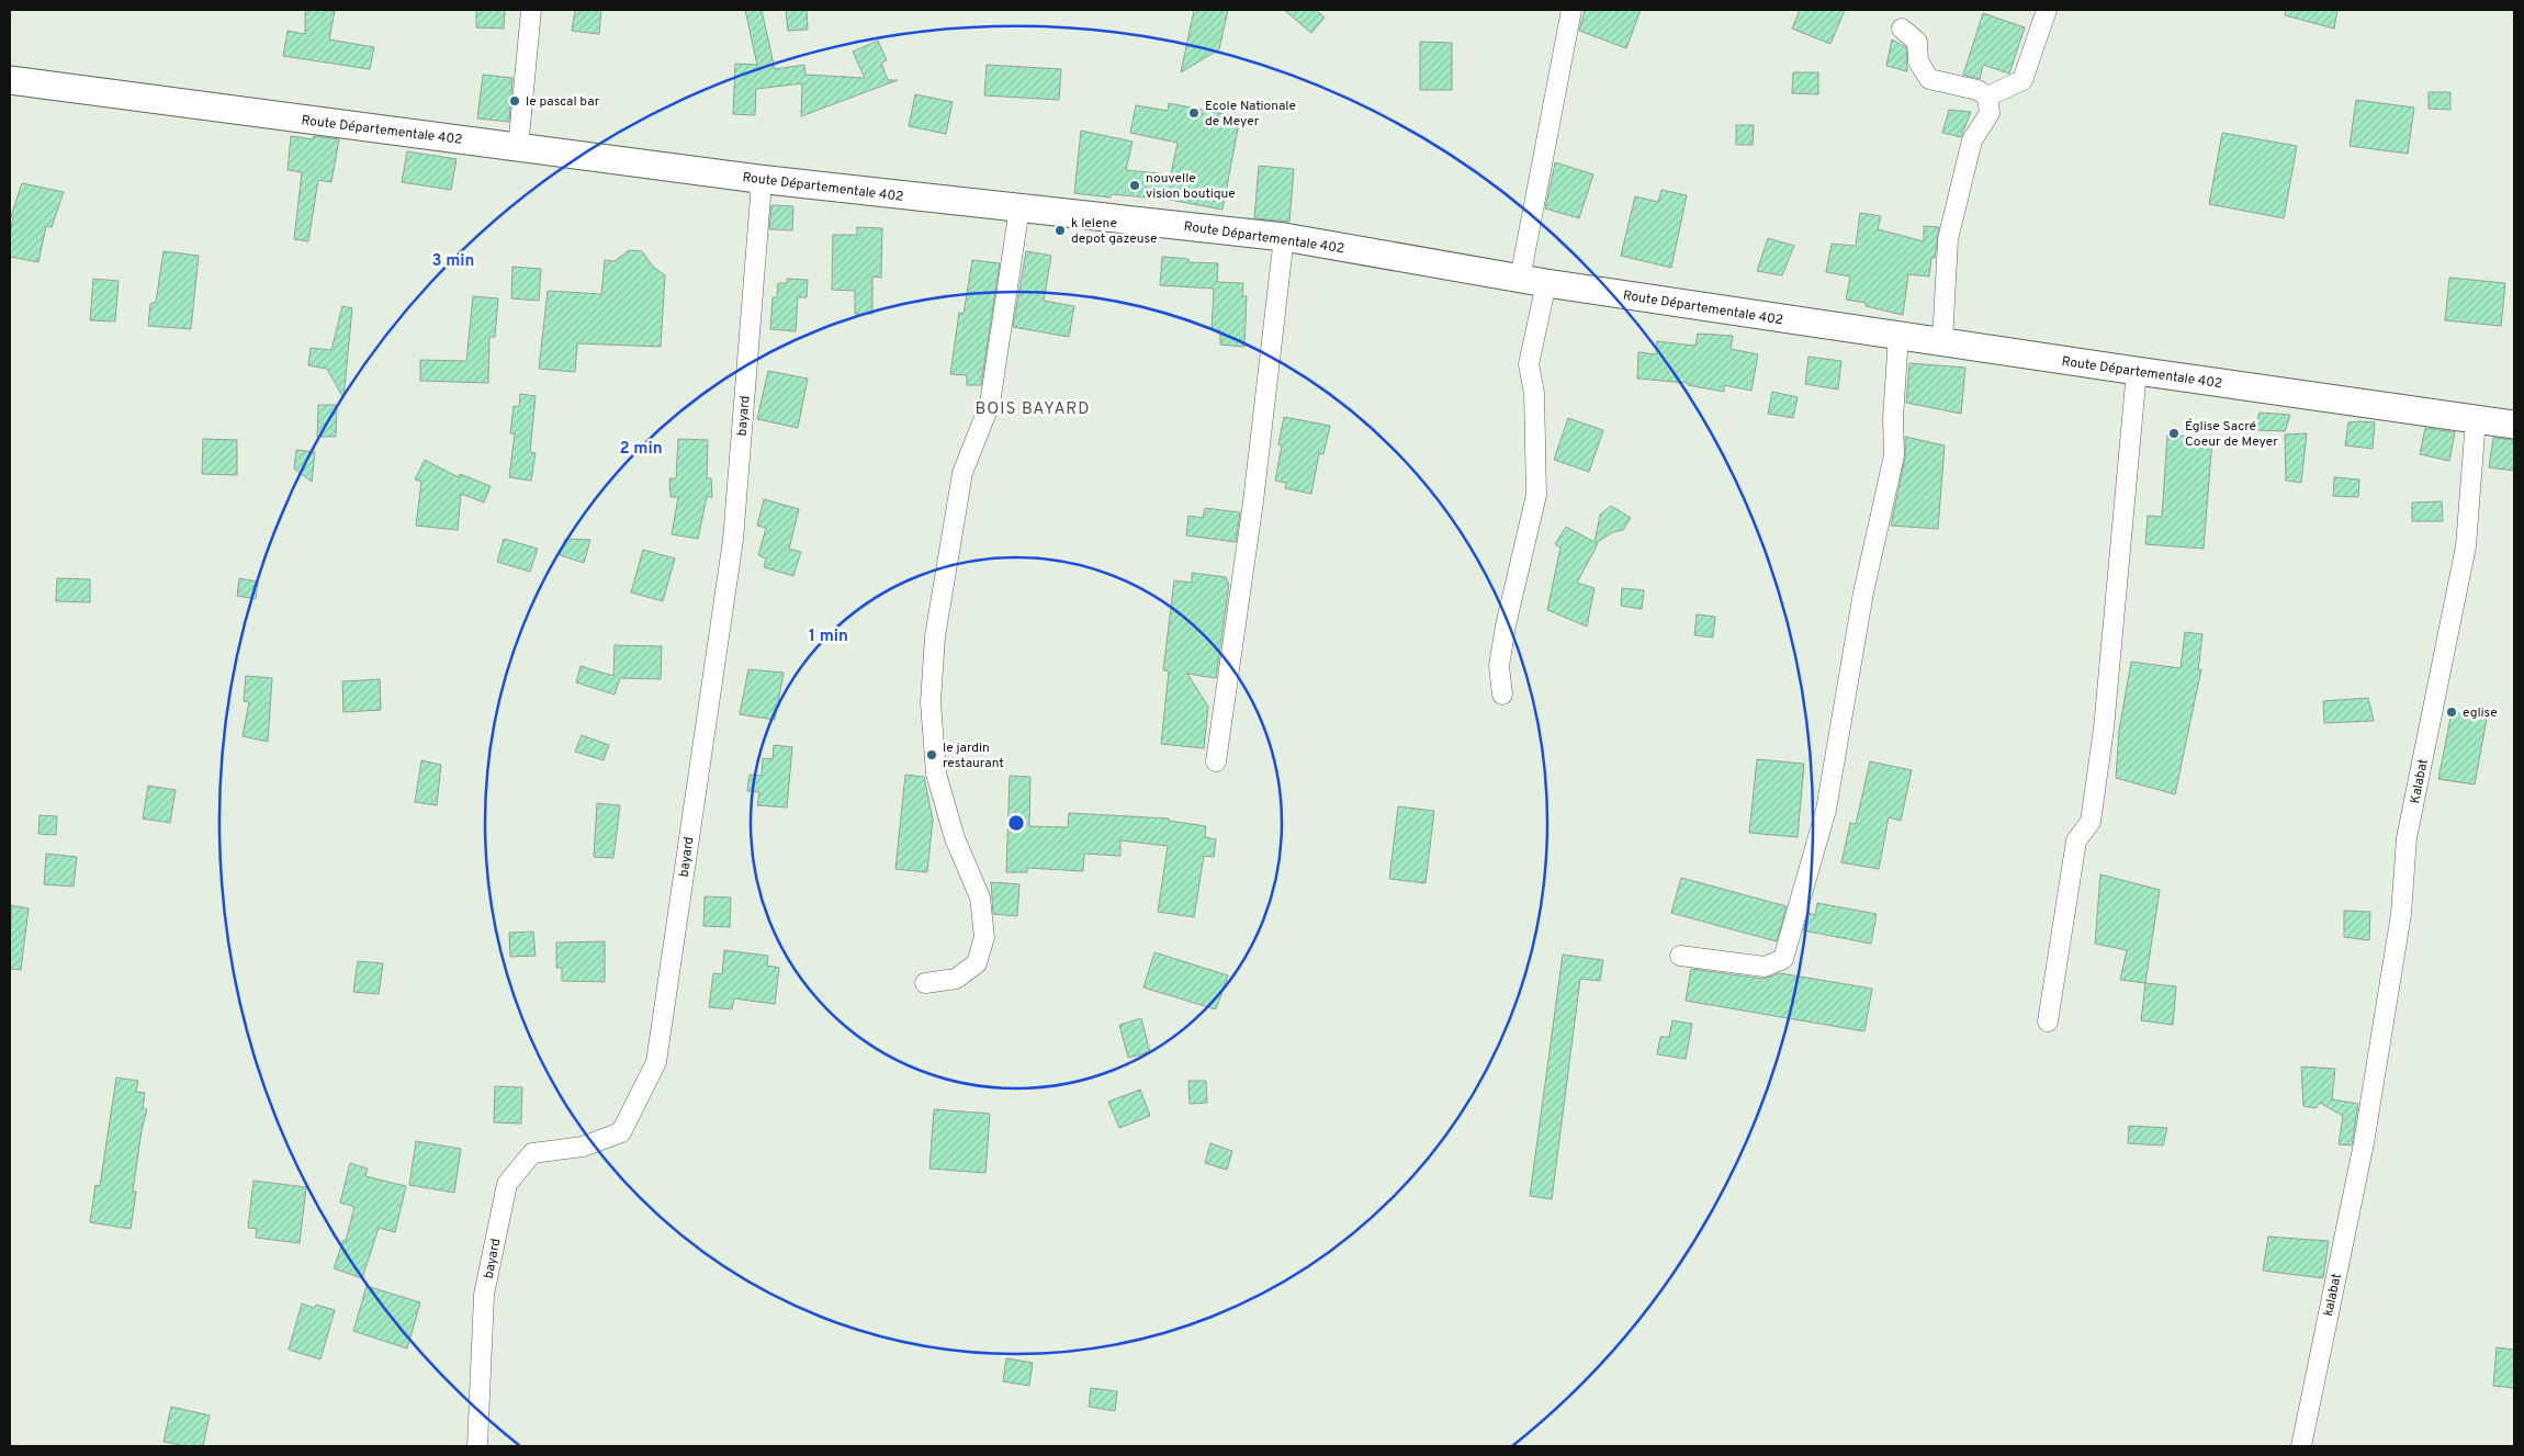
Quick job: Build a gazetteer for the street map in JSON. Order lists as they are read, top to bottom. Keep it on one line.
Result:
{"streets":{"main road":["Route Départementale 402"],"street":["bayard","Kalabat","kalabat"]},"crossings":[["Route Départementale 402","bayard"],["Route Départementale 402","Kalabat"],["Kalabat","kalabat"]],"districts":["BOIS BAYARD"],"places":["le pascal bar","Ecole Nationale de Meyer","nouvelle vision boutique","k lelene depot gazeuse","Église Sacré Coeur de Meyer","eglise","le jardin restaurant"],"rings":["3 min","2 min","1 min"]}
